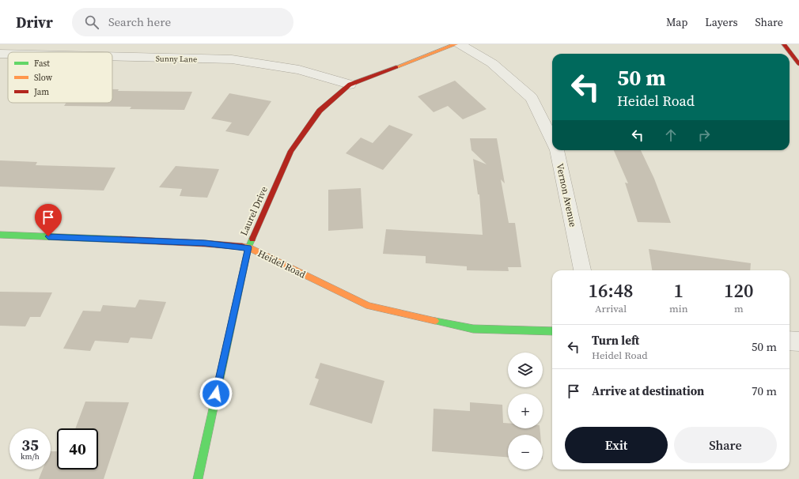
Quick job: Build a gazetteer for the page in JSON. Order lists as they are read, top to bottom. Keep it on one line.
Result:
{"streets":{"street":["Sunny Lane","Vernon Avenue","Laurel Drive","Heidel Road"]},"crossings":[["Sunny Lane","Laurel Drive"],["Laurel Drive","Heidel Road"]],"legend":["Fast","Slow","Jam"],"page":{"header":"Drivr","search":"Search here","nav":["Map","Layers","Share"],"turn":["50 m","Heidel Road"],"eta":["16:48","Arrival","1","min","120","m"],"list":[{"name":"Turn left","note":"Heidel Road","value":"50 m"},{"name":"Arrive at destination","value":"70 m"}],"map_buttons":["+","−"],"buttons":["Exit","Share"],"speed":"35 km/h","limit":"40"}}
